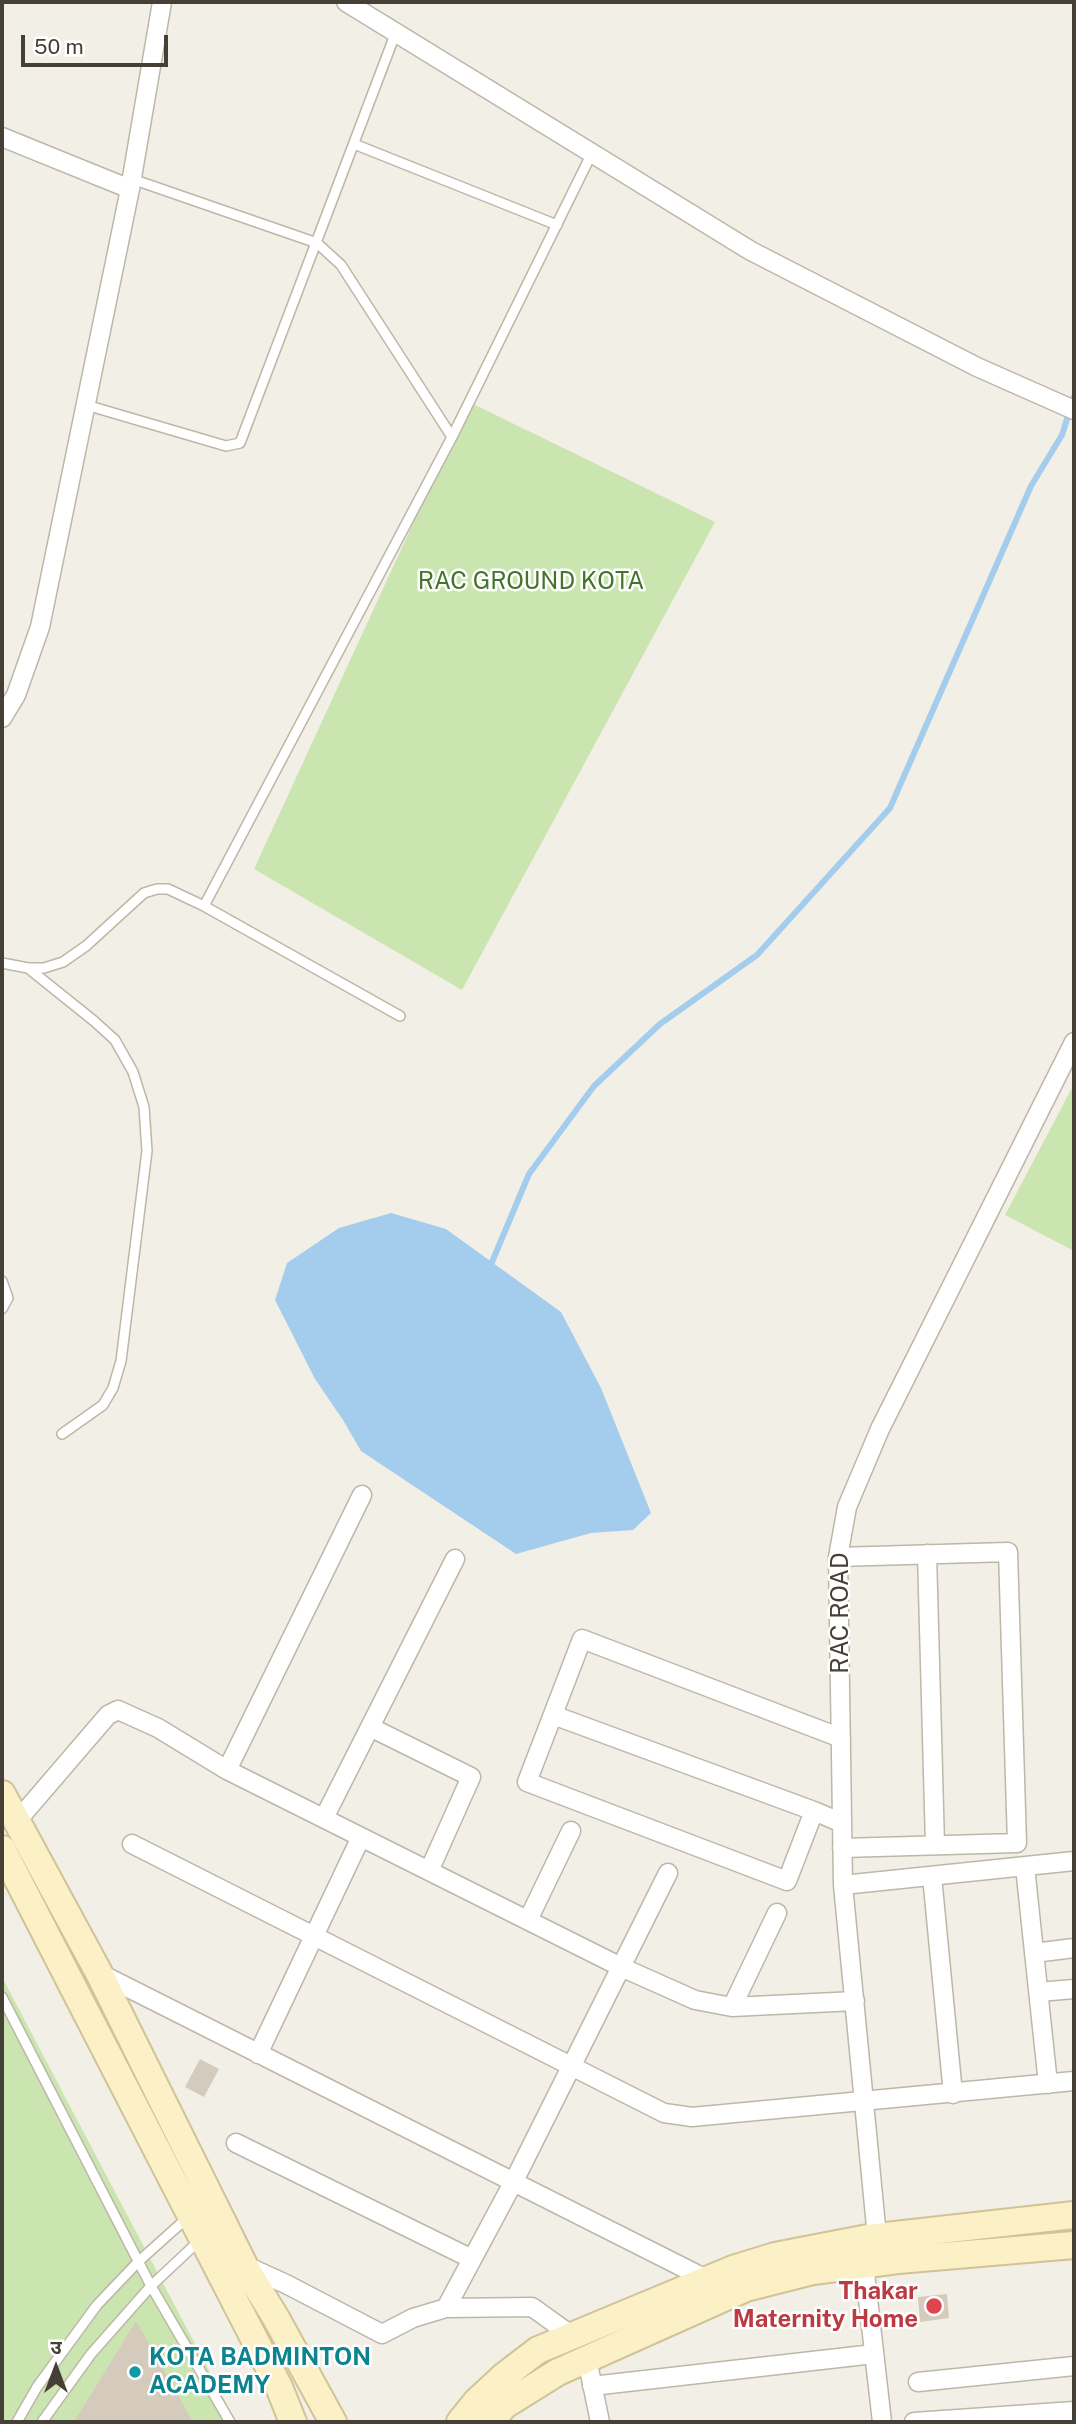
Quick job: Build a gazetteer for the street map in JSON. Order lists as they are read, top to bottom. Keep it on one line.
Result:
{"streets":{"street":["RAC ROAD"]},"parks":["RAC GROUND KOTA"],"places":["Thakar Maternity Home","KOTA BADMINTON ACADEMY"],"scale_bar":"50 m","north":"top"}
